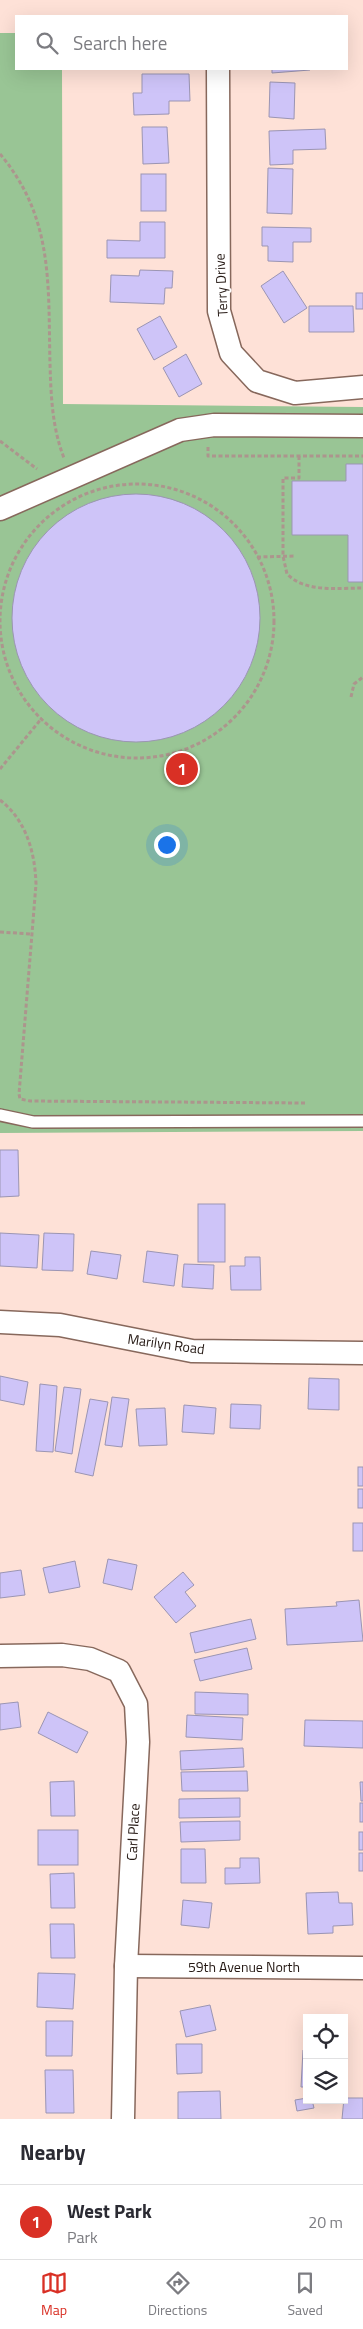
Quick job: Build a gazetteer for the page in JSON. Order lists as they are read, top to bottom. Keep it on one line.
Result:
{"streets":{"street":["Terry Drive","Marilyn Road","Carl Place","59th Avenue North"]},"crossings":[["Carl Place","59th Avenue North"]],"page":{"search":"Search here","pins":"1","heading":"Nearby","list":[{"mark":"1","name":"West Park","note":"Park","value":"20 m"}],"nav":["Map","Directions","Saved"]}}
